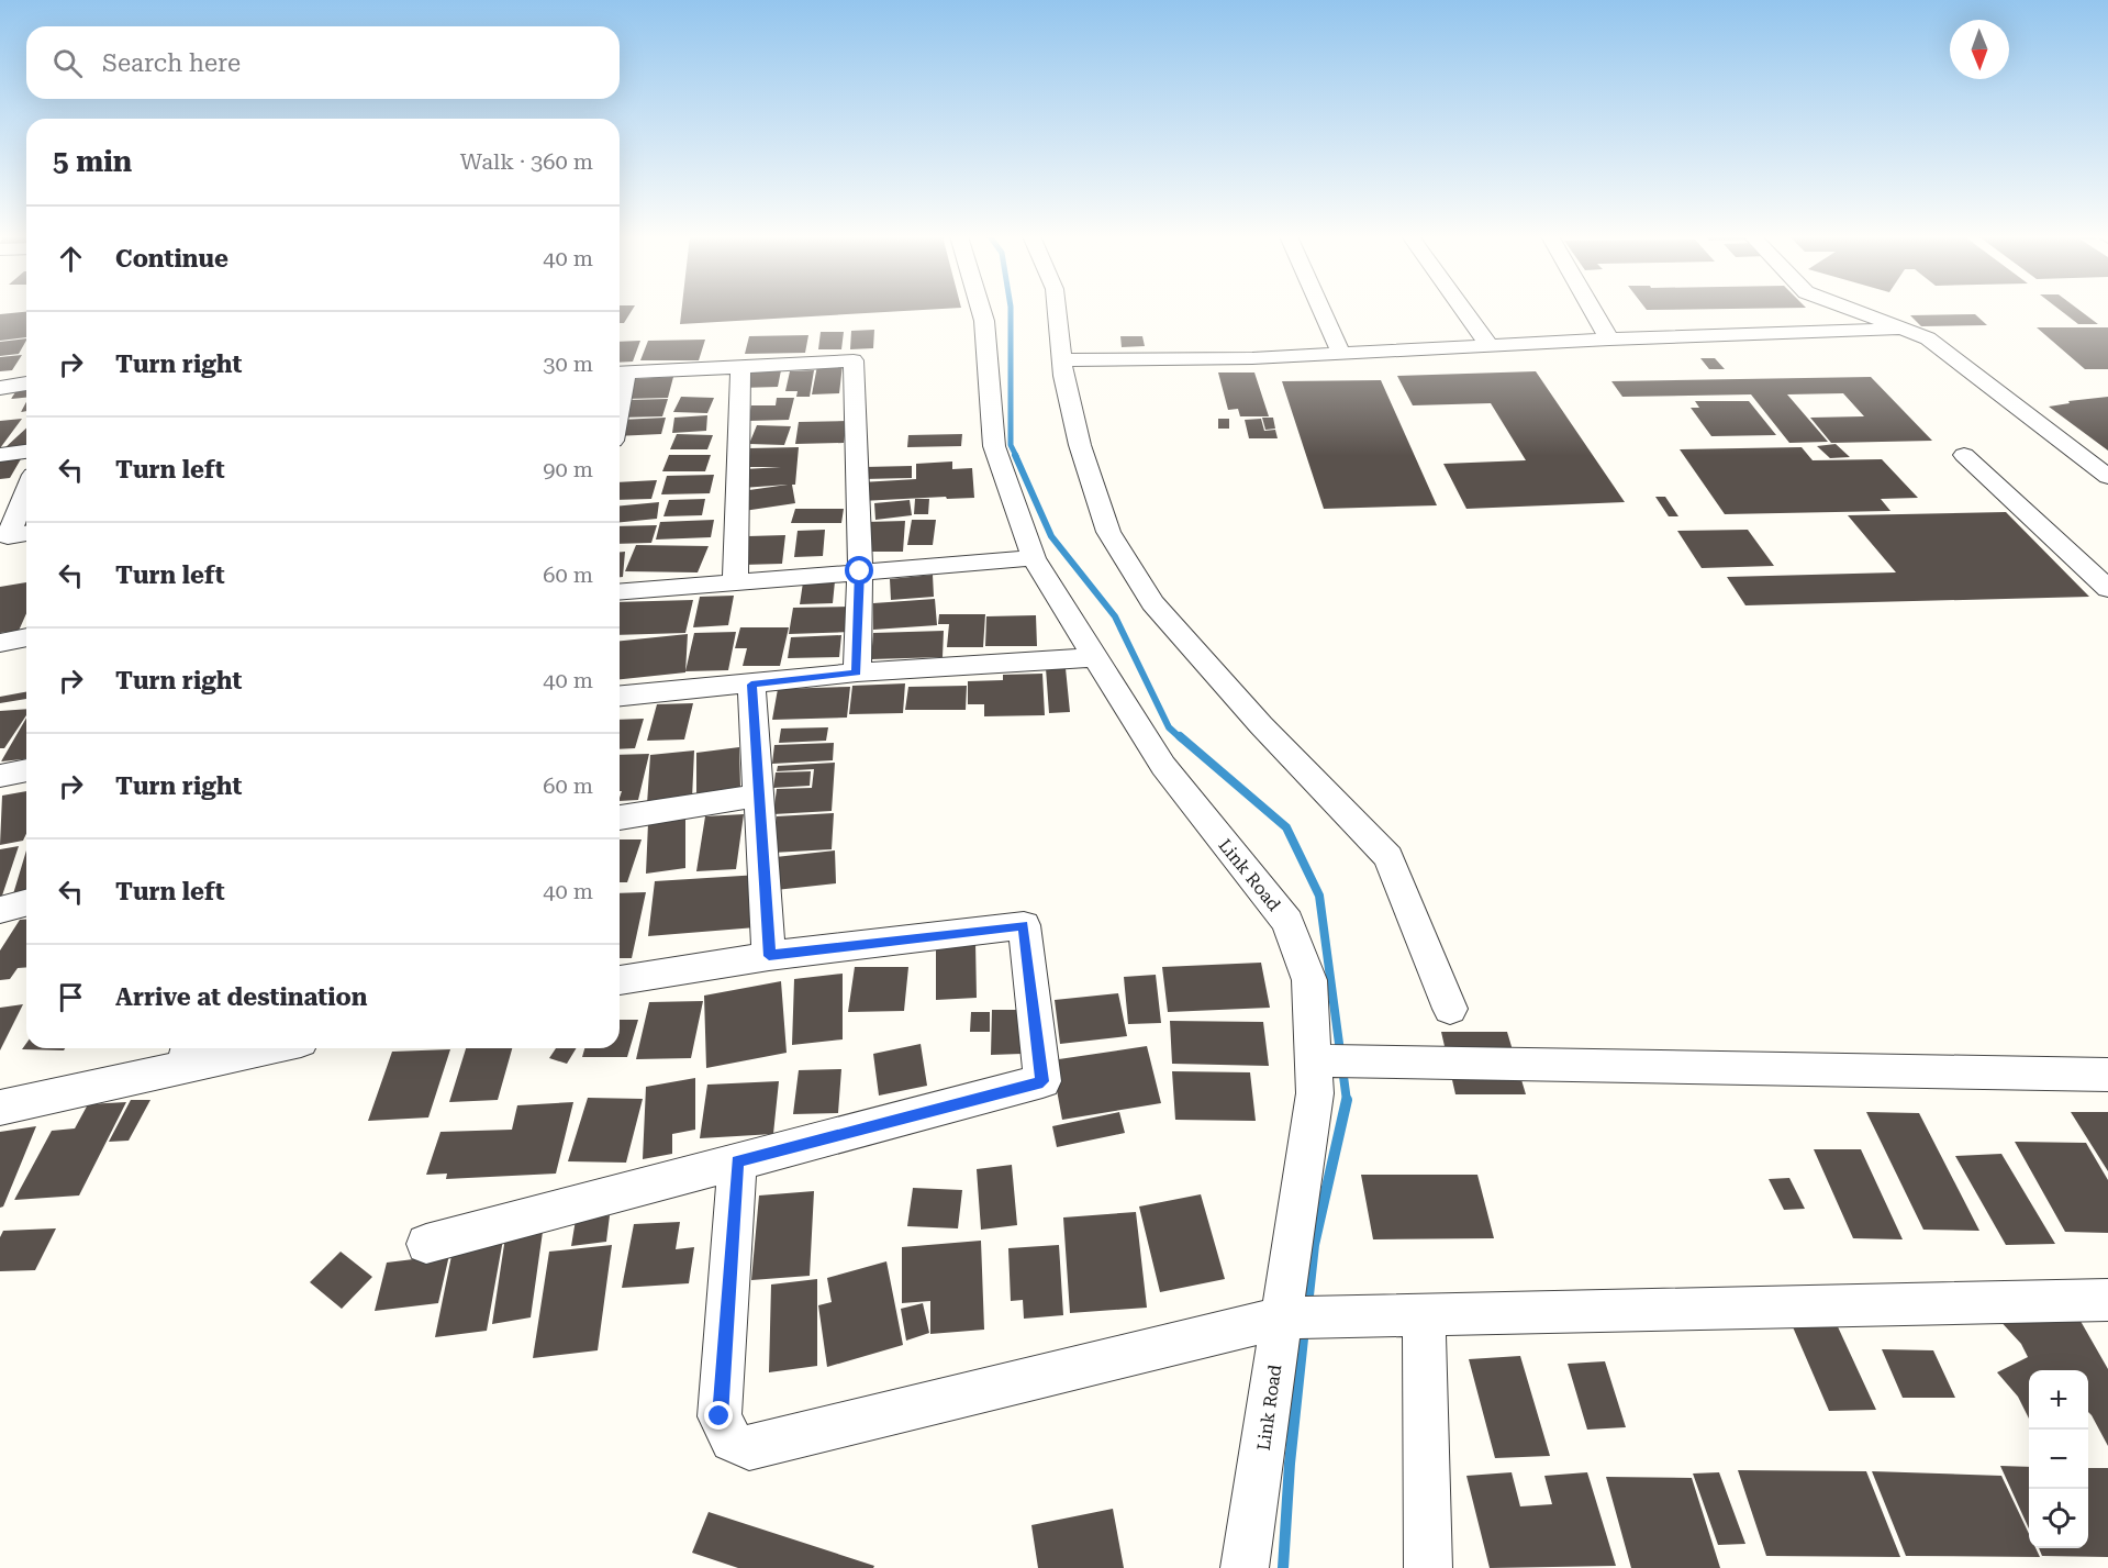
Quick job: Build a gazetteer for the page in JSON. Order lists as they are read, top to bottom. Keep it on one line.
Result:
{"streets":{"street":["Link Road"]},"north":"bottom","page":{"search":"Search here","heading":["5 min","Walk · 360 m"],"list":[["Continue","40 m"],["Turn right","30 m"],["Turn left","90 m"],["Turn left","60 m"],["Turn right","40 m"],["Turn right","60 m"],["Turn left","40 m"],"Arrive at destination"],"map_buttons":["+","−"]}}
